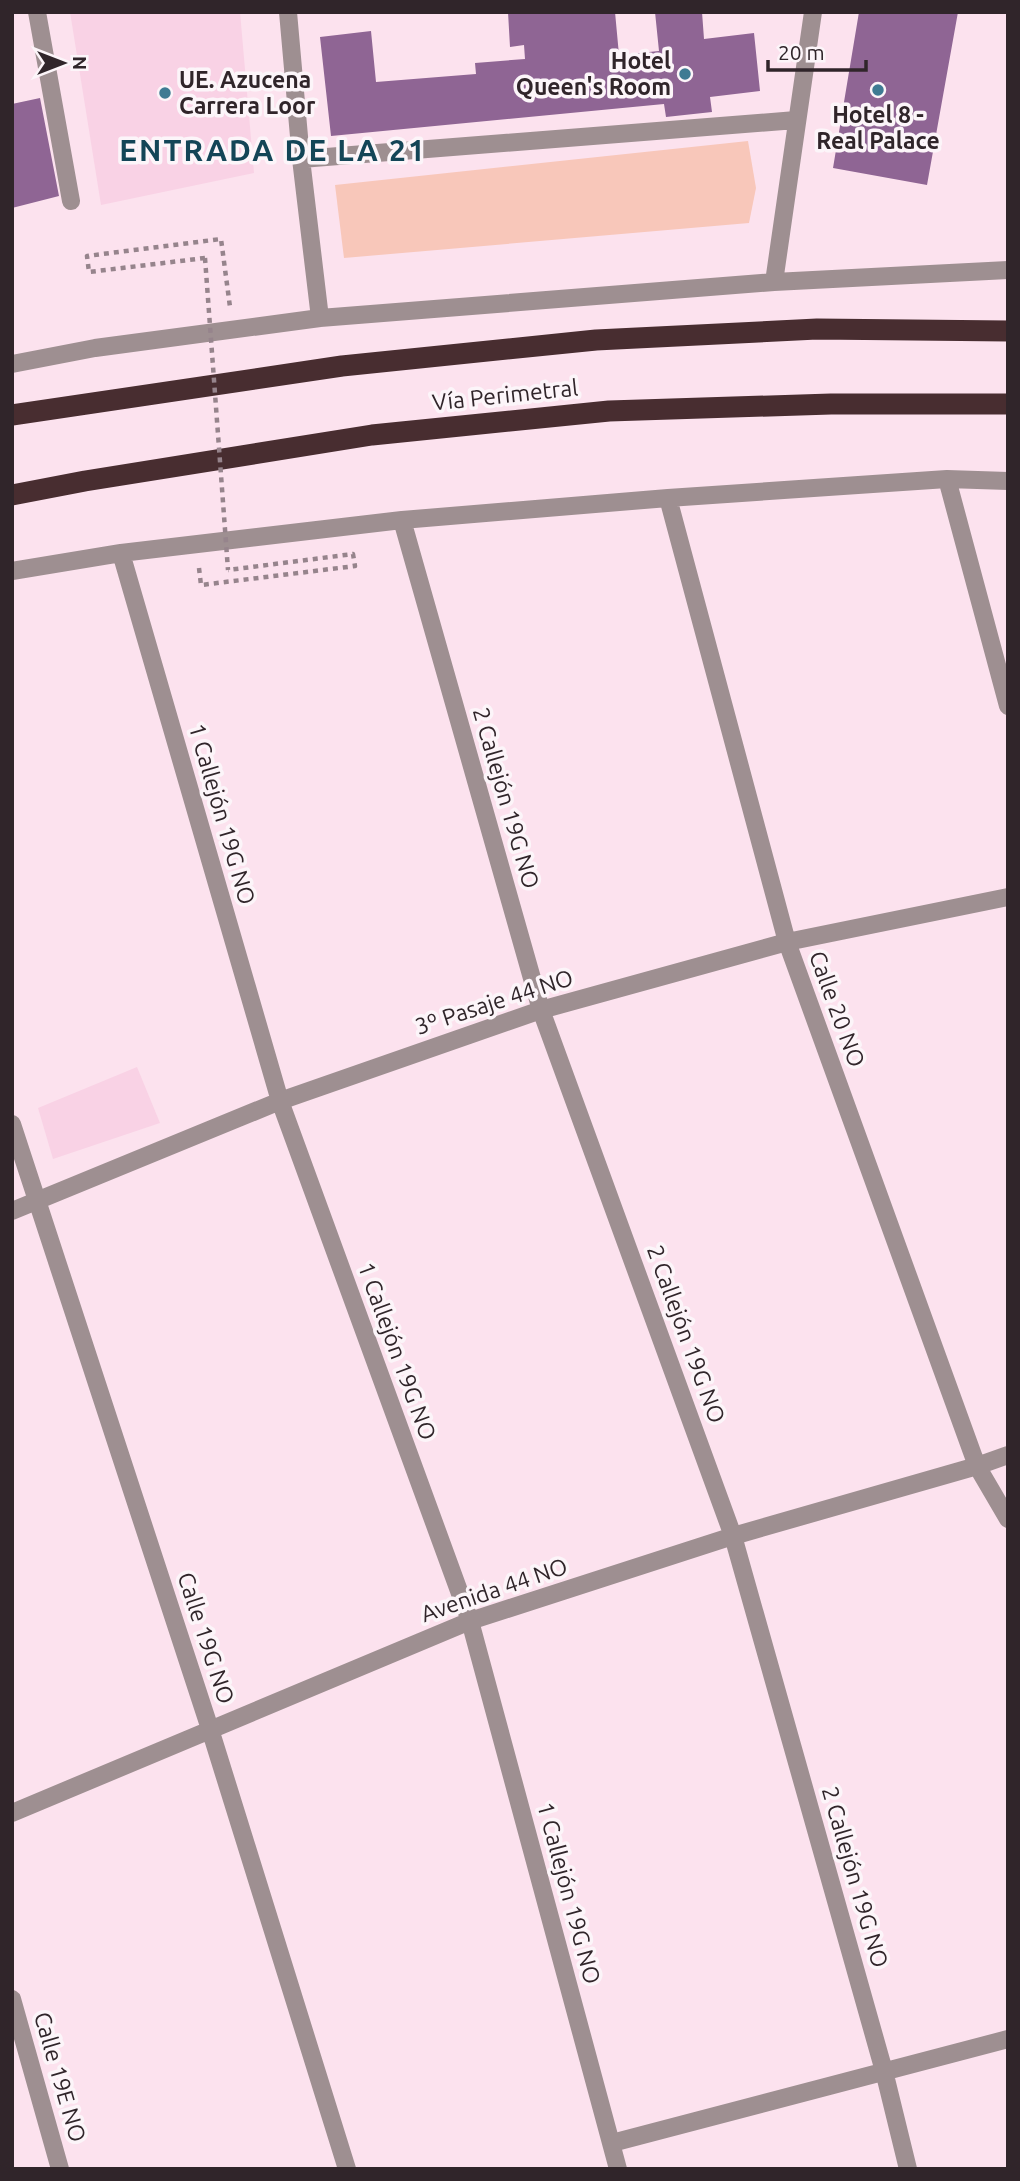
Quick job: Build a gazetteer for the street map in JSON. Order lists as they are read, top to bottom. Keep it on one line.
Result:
{"streets":{"highway":["Vía Perimetral"],"street":["2 Callejón 19G NO","1 Callejón 19G NO","3º Pasaje 44 NO","Calle 20 NO","Avenida 44 NO","Calle 19G NO","Calle 19E NO"]},"crossings":[["2 Callejón 19G NO","3º Pasaje 44 NO"],["2 Callejón 19G NO","Avenida 44 NO"],["1 Callejón 19G NO","3º Pasaje 44 NO"],["1 Callejón 19G NO","Avenida 44 NO"],["3º Pasaje 44 NO","Calle 20 NO"],["3º Pasaje 44 NO","Calle 19G NO"],["Calle 20 NO","Avenida 44 NO"],["Avenida 44 NO","Calle 19G NO"]],"districts":["ENTRADA DE LA 21"],"places":["Hotel Queen's Room","Hotel 8 - Real Palace","UE. Azucena Carrera Loor"],"scale_bar":"20 m","north":"right"}
